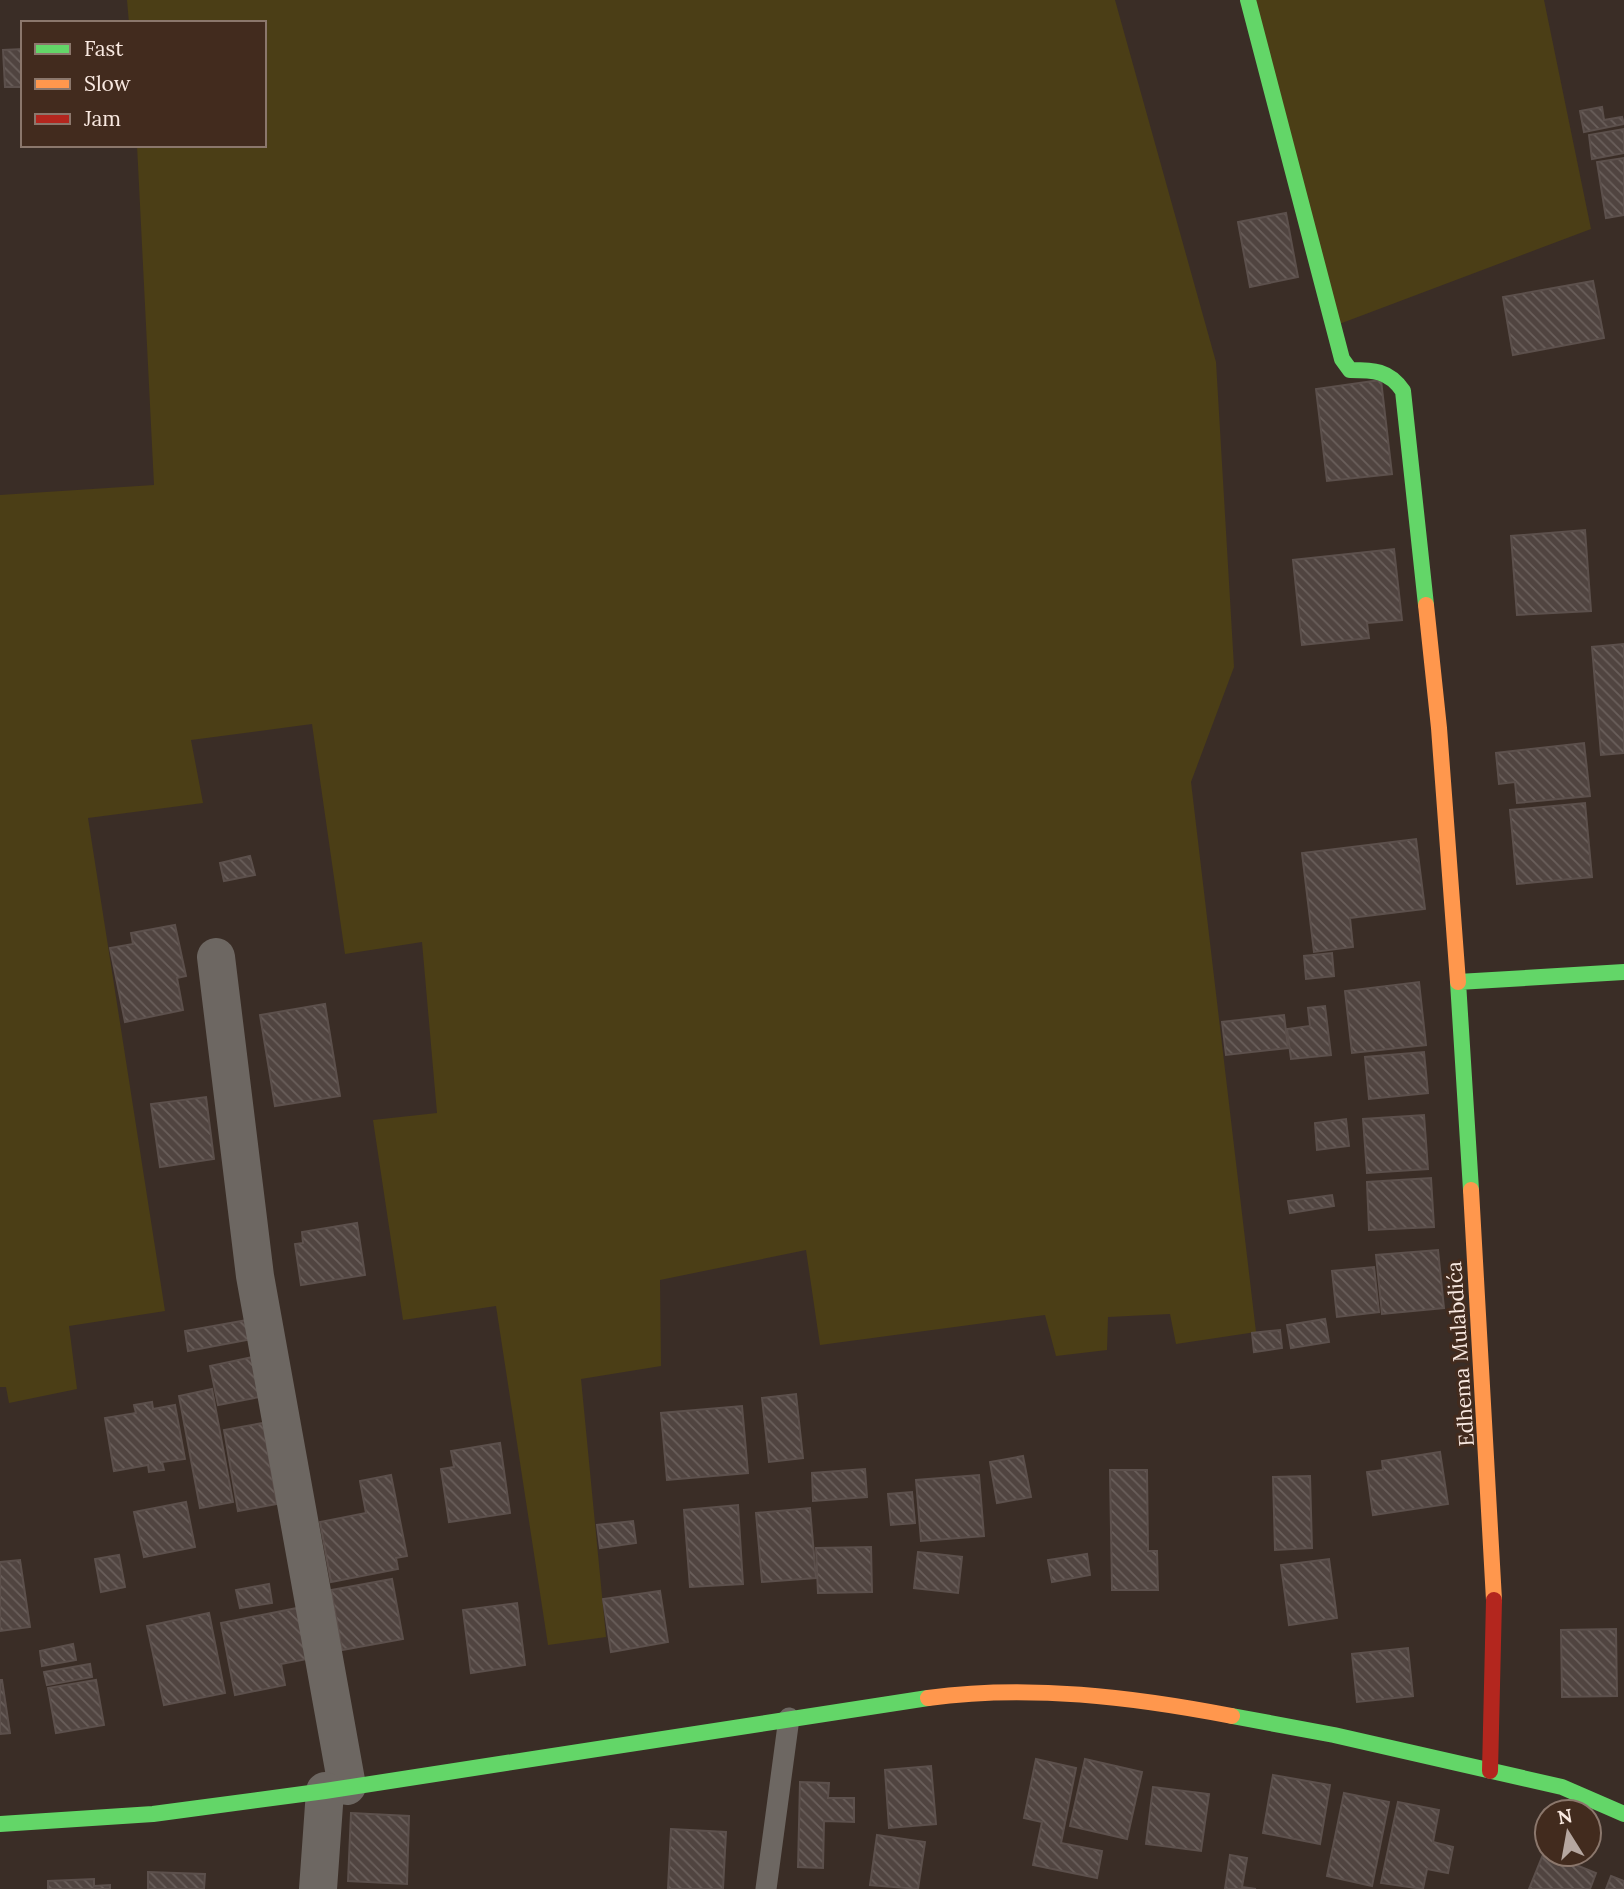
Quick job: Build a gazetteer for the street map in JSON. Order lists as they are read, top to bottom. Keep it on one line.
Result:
{"streets":{"street":["Edhema Mulabdića"]},"legend":["Fast","Slow","Jam"],"north":"top"}
